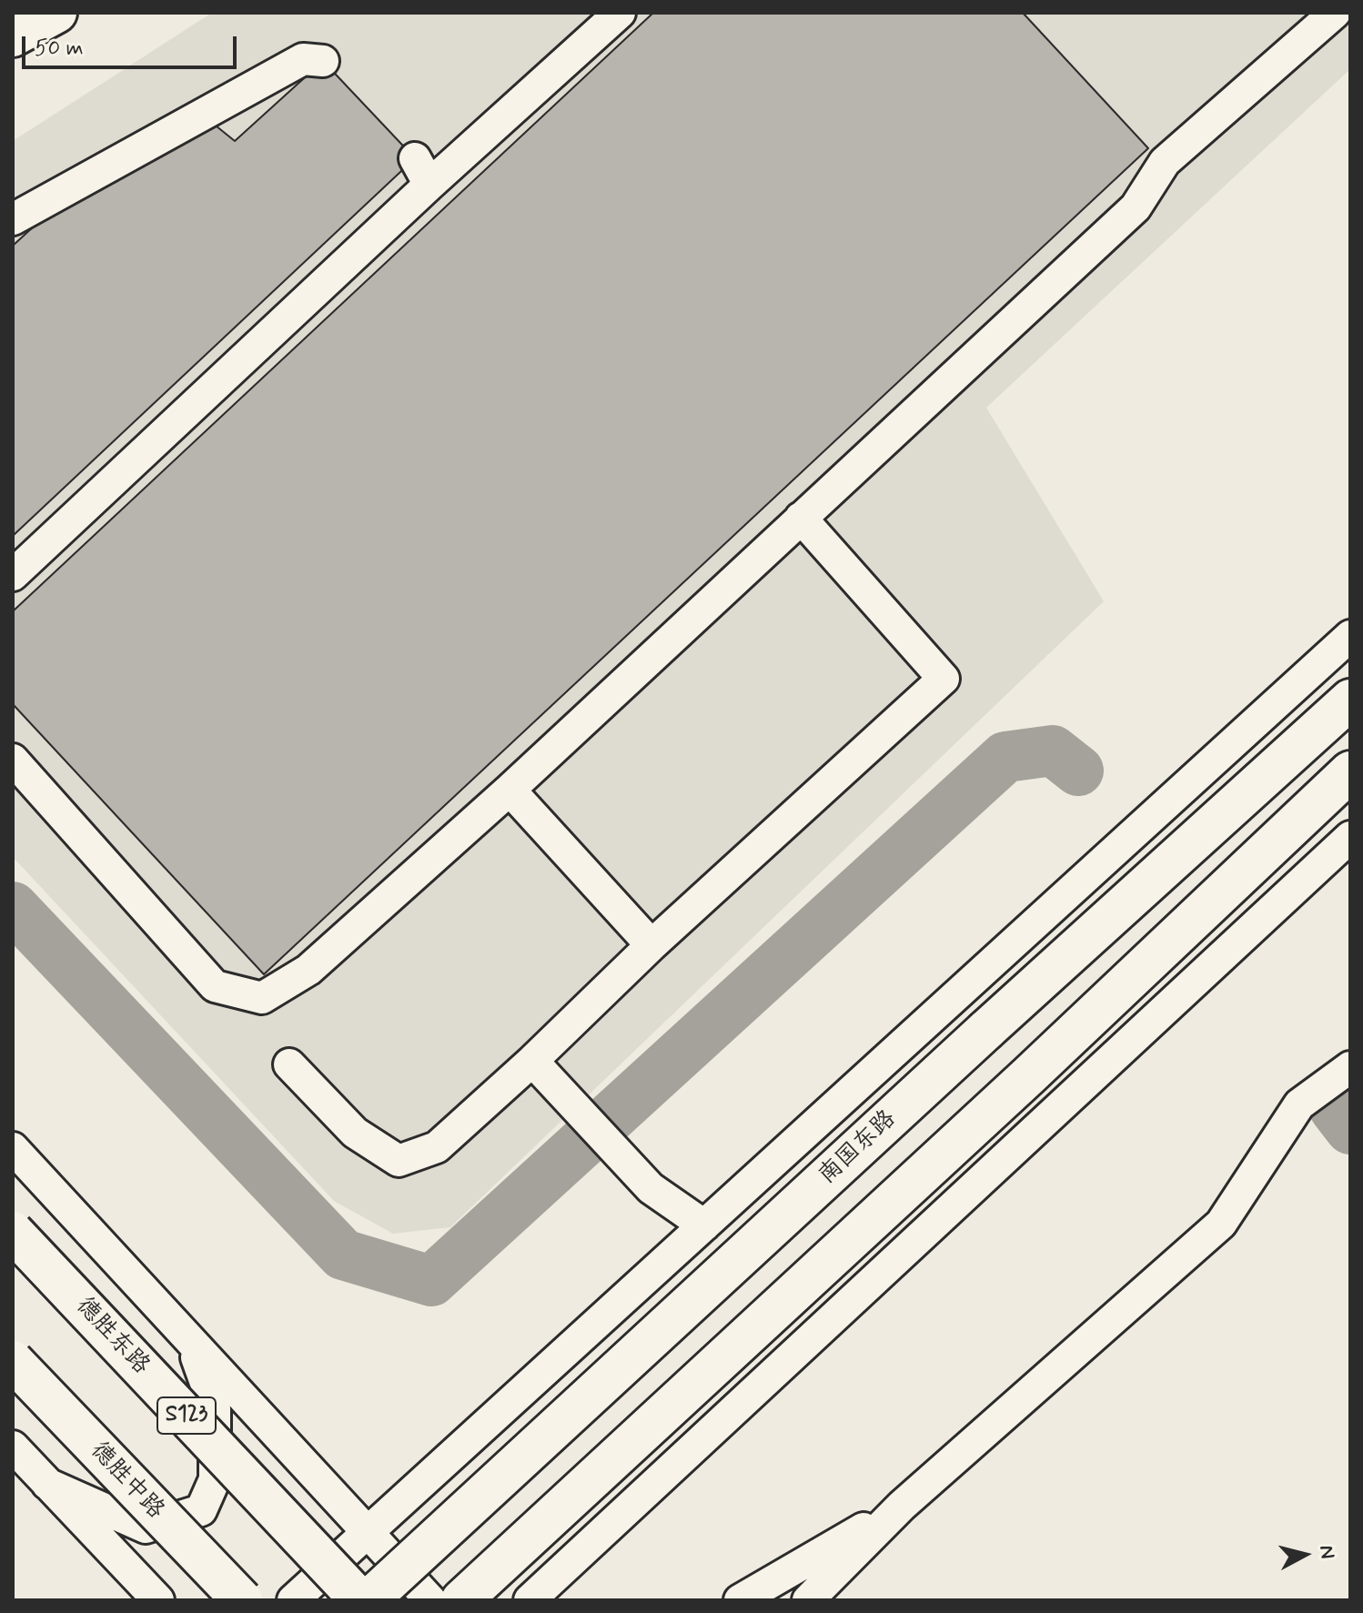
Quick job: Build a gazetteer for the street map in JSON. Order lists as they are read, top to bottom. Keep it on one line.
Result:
{"streets":{"main road":["南国东路","德胜东路","S123","德胜中路"]},"scale_bar":"50 m","north":"right"}
